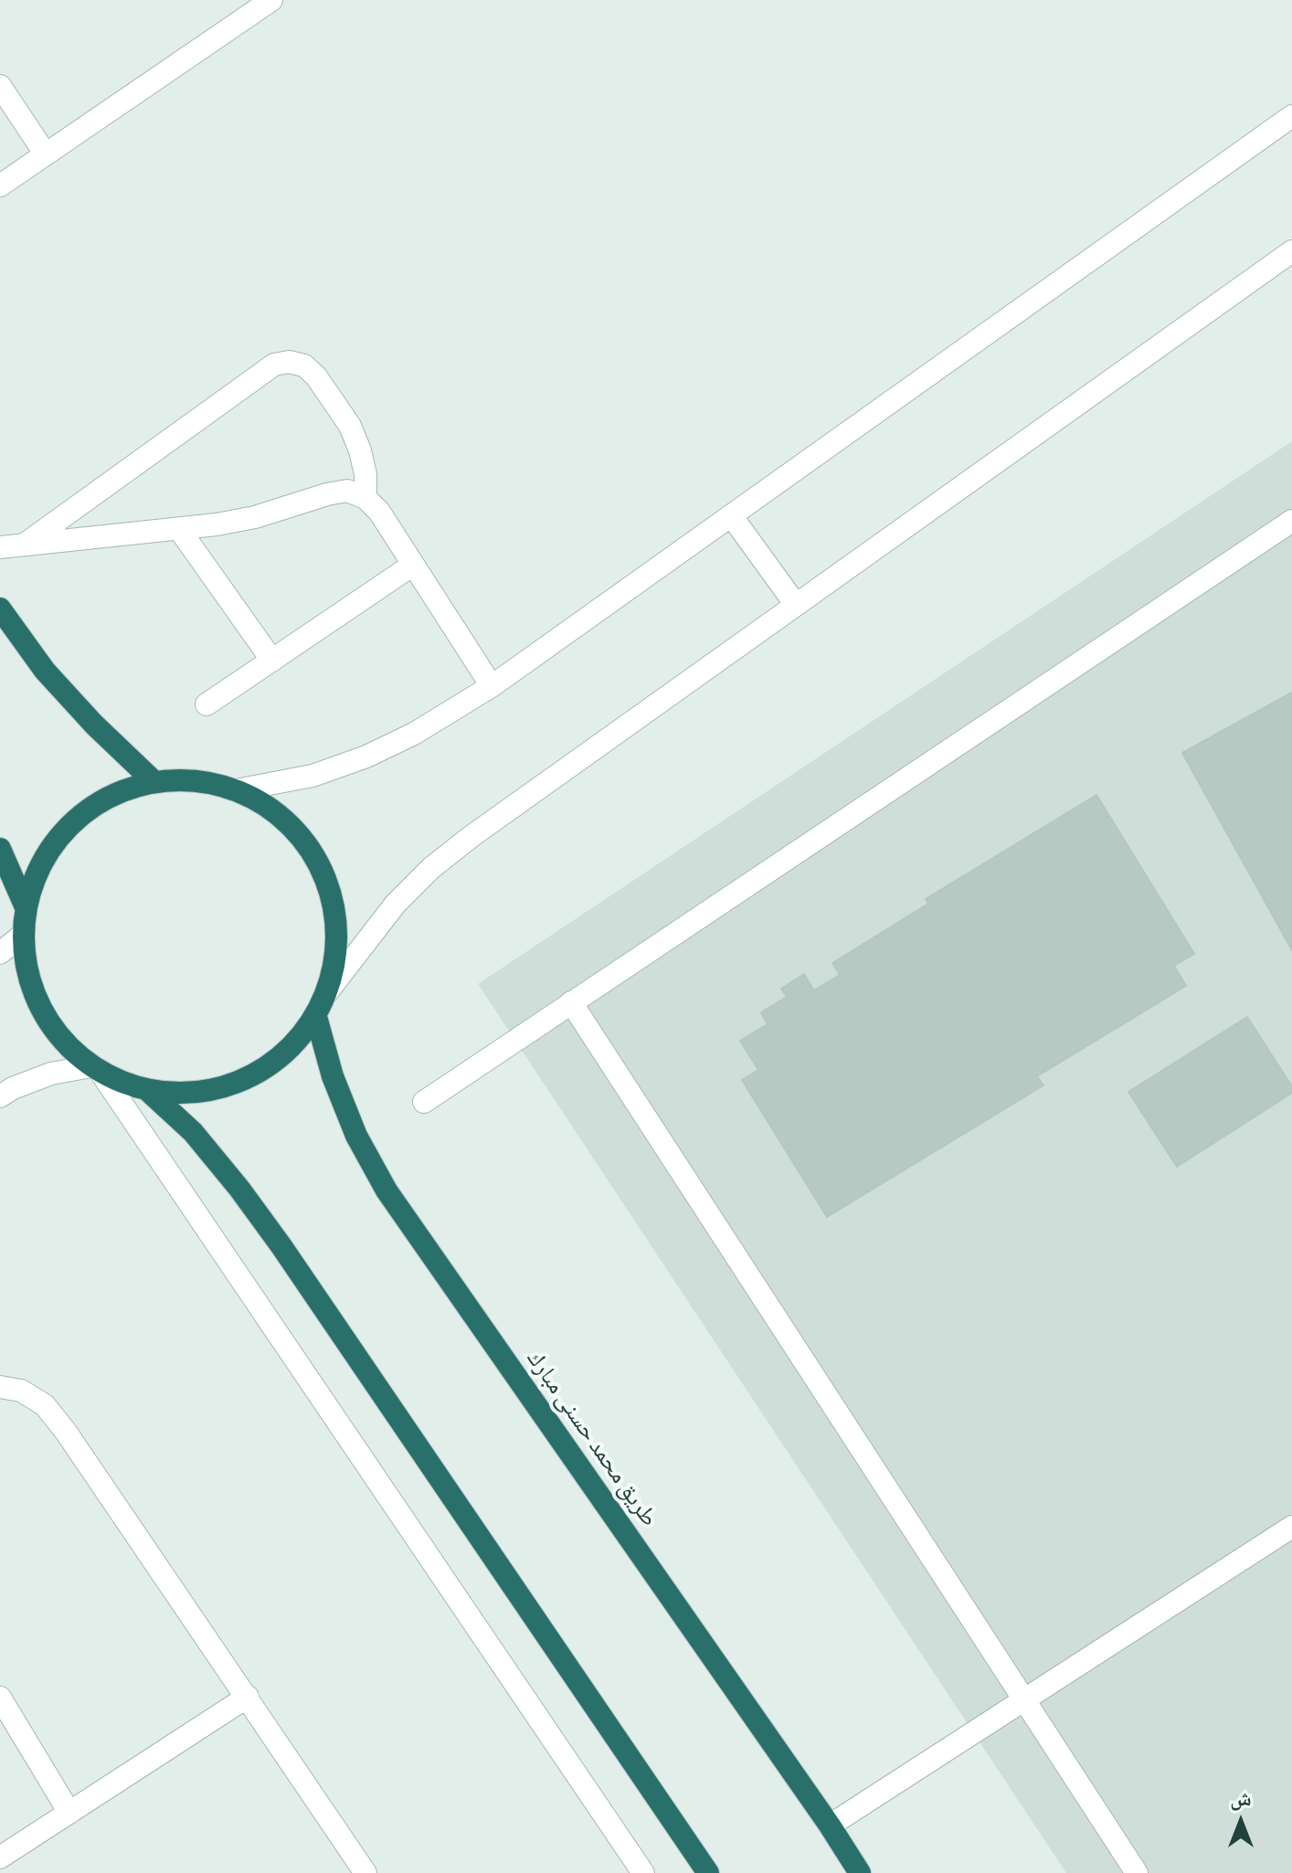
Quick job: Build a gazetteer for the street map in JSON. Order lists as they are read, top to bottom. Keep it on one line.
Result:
{"streets":{"highway":["طريق محمد حسنى مبارك"]},"north":"top"}
